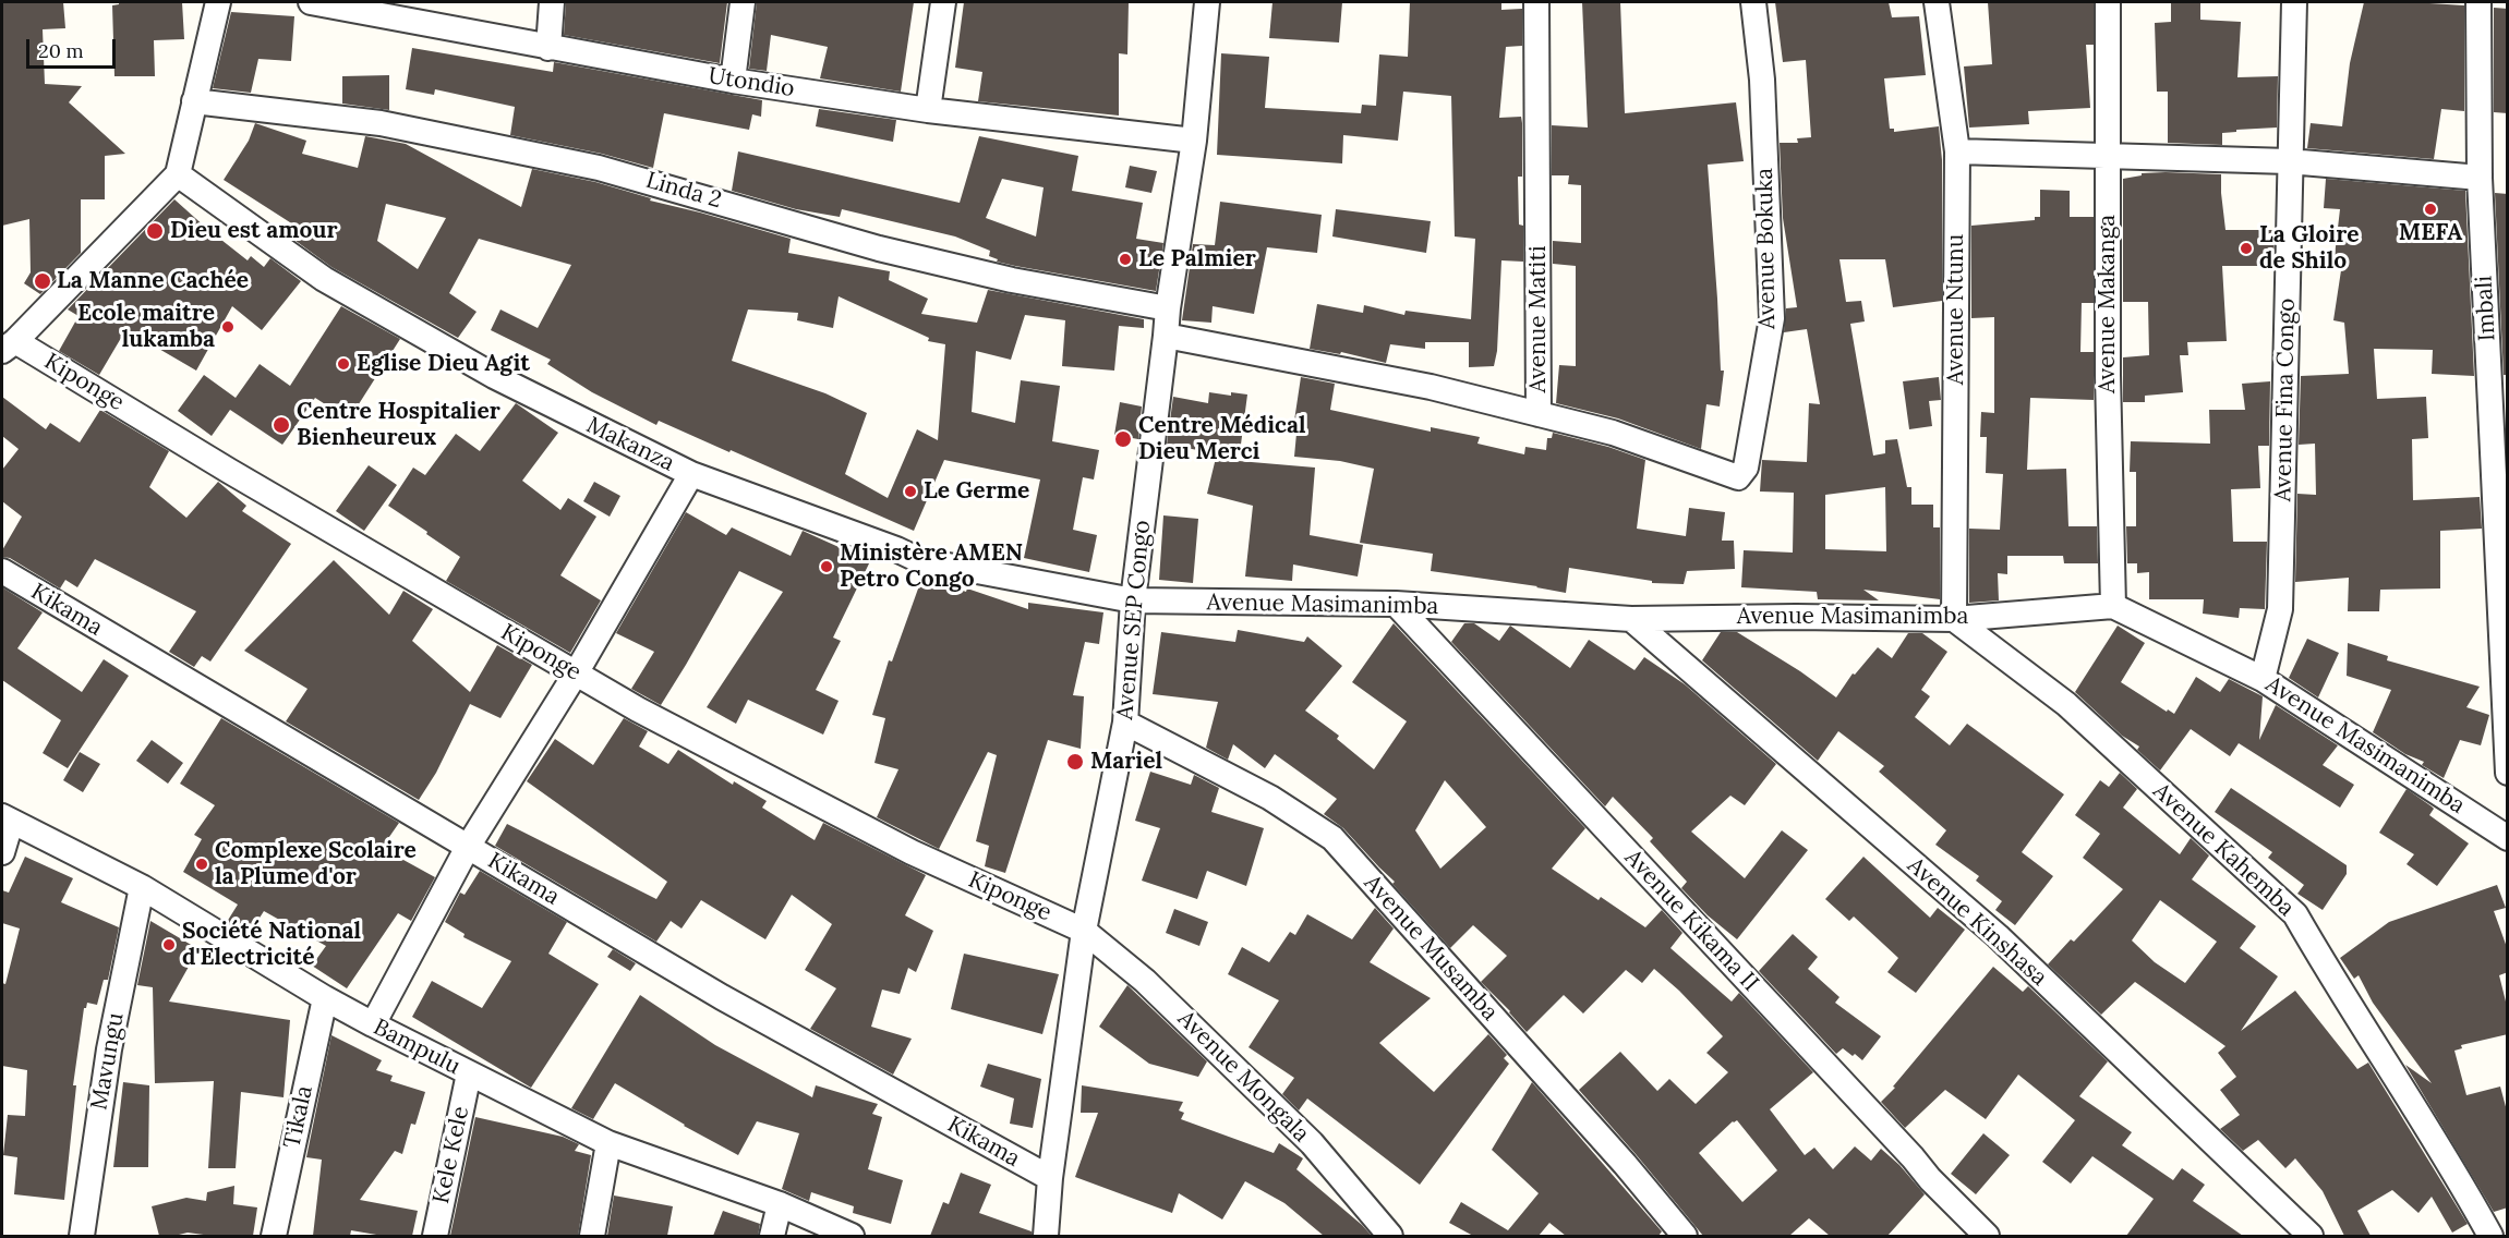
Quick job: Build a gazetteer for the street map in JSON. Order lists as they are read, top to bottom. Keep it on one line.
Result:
{"streets":{"street":["Utondio","Linda 2","Avenue Bokuka","Avenue Makanga","Imbali","Avenue Ntunu","Avenue Matiti","Kiponge","Avenue Fina Congo","Makanza","Avenue Masimanimba","Kikama","Avenue SEP Congo","Avenue Kahemba","Avenue Kikama II","Avenue Kinshasa","Avenue Musamba","Bampulu","Mavungu","Avenue Mongala","Tikala","Kele Kele"]},"crossings":[["Utondio","Avenue SEP Congo"],["Linda 2","Avenue SEP Congo"],["Avenue Bokuka","Avenue Matiti"],["Avenue Makanga","Avenue Masimanimba"],["Avenue Ntunu","Avenue Masimanimba"],["Avenue Ntunu","Avenue Kahemba"],["Avenue Matiti","Avenue SEP Congo"],["Kiponge","Avenue SEP Congo"],["Kiponge","Avenue Mongala"],["Avenue Fina Congo","Avenue Masimanimba"],["Makanza","Avenue Masimanimba"],["Makanza","Avenue SEP Congo"],["Avenue Masimanimba","Avenue SEP Congo"],["Avenue Masimanimba","Avenue Kahemba"],["Avenue Masimanimba","Avenue Kikama II"],["Avenue Masimanimba","Avenue Kinshasa"],["Kikama","Avenue SEP Congo"],["Avenue SEP Congo","Avenue Musamba"],["Avenue SEP Congo","Avenue Mongala"],["Bampulu","Mavungu"],["Bampulu","Tikala"],["Bampulu","Kele Kele"]],"places":["MEFA","Dieu est amour","La Gloire de Shilo","Le Palmier","La Manne Cachée","Ecole maitre lukamba","Eglise Dieu Agit","Centre Hospitalier Bienheureux","Centre Médical Dieu Merci","Le Germe","Ministère AMEN Petro Congo","Mariel","Complexe Scolaire la Plume d'or","Société National d'Electricité"],"scale_bar":"20 m"}
